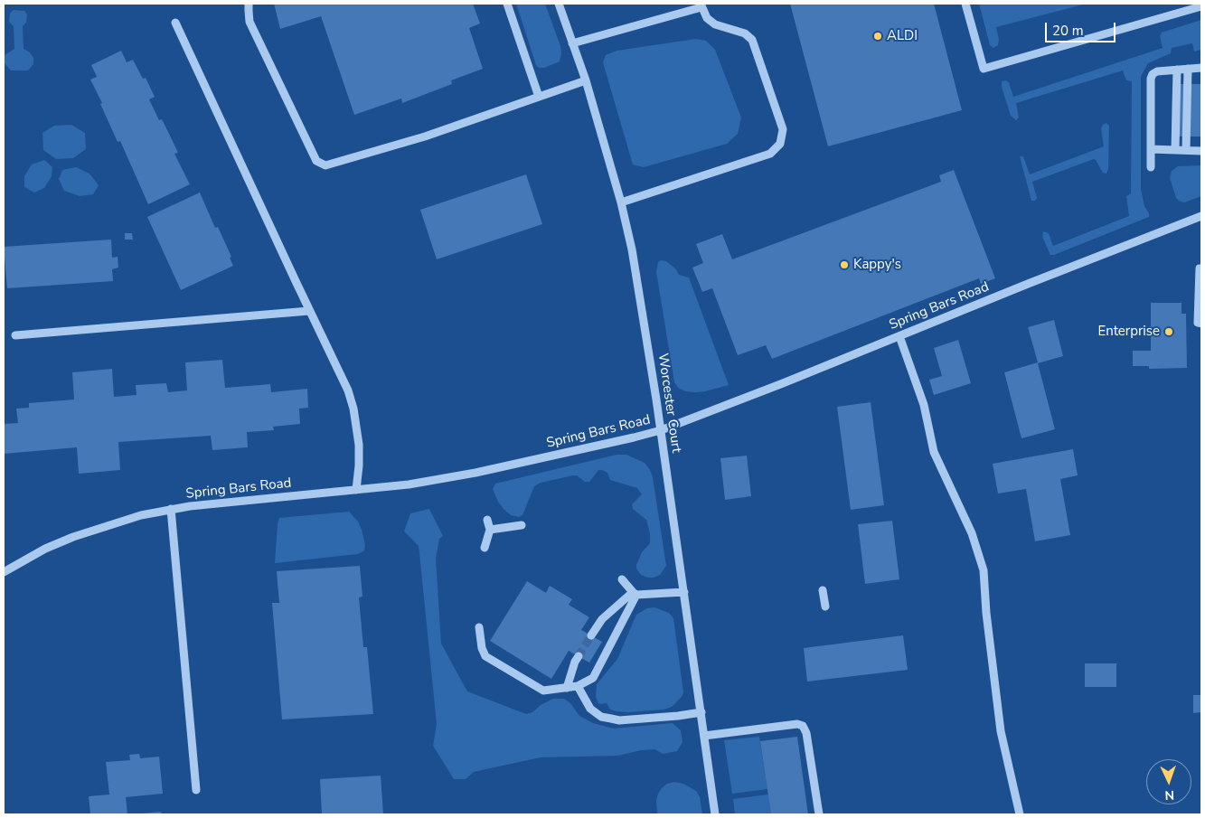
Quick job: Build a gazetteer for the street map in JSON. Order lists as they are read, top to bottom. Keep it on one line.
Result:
{"streets":{"street":["Spring Bars Road","Worcester Court"]},"crossings":[["Spring Bars Road","Worcester Court"]],"places":["ALDI","Kappy's","Enterprise"],"scale_bar":"20 m","north":"bottom"}
